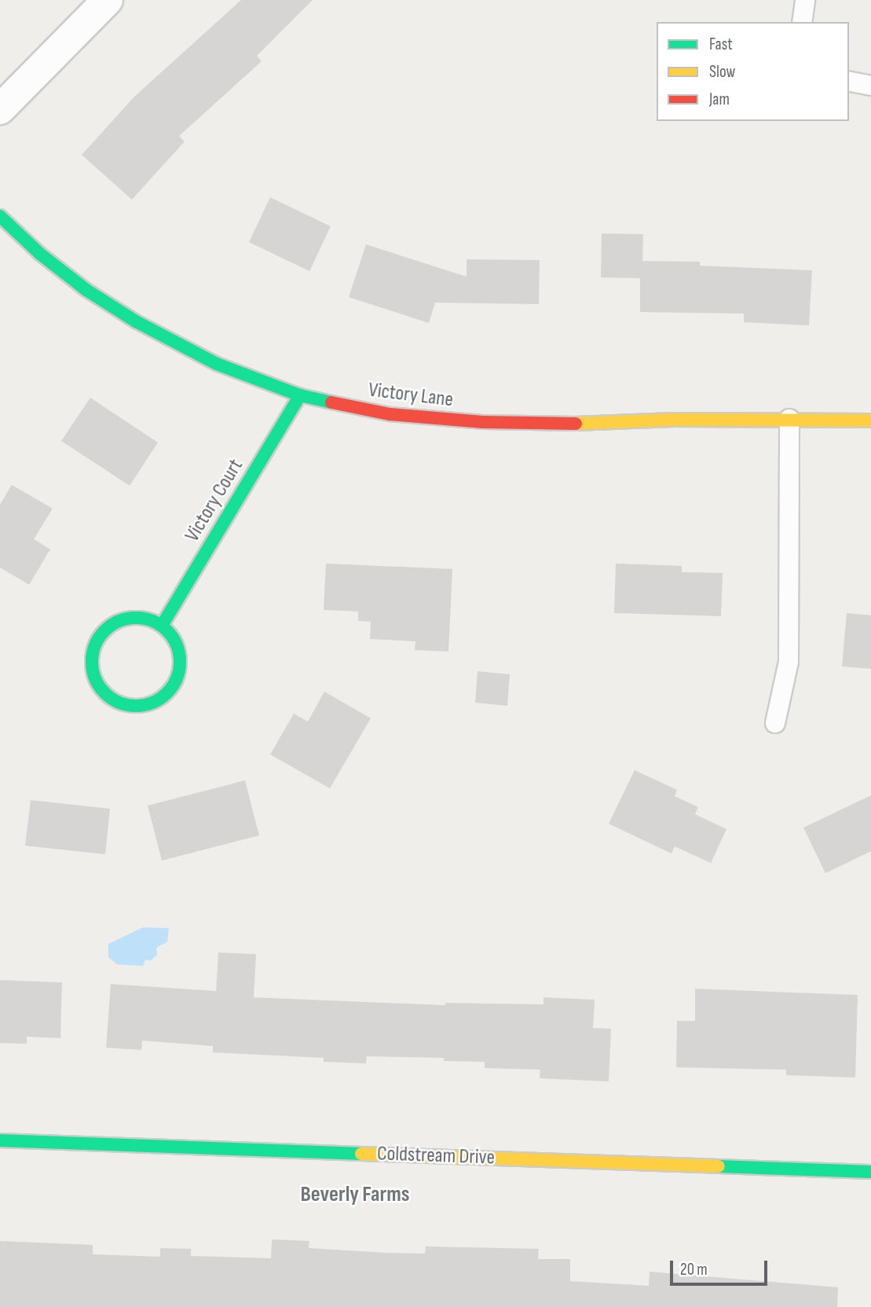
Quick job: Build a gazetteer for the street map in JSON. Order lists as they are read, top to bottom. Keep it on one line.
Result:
{"streets":{"street":["Victory Lane","Victory Court","Coldstream Drive"]},"crossings":[["Victory Lane","Victory Court"]],"districts":["Beverly Farms"],"legend":["Fast","Slow","Jam"],"scale_bar":"20 m"}
